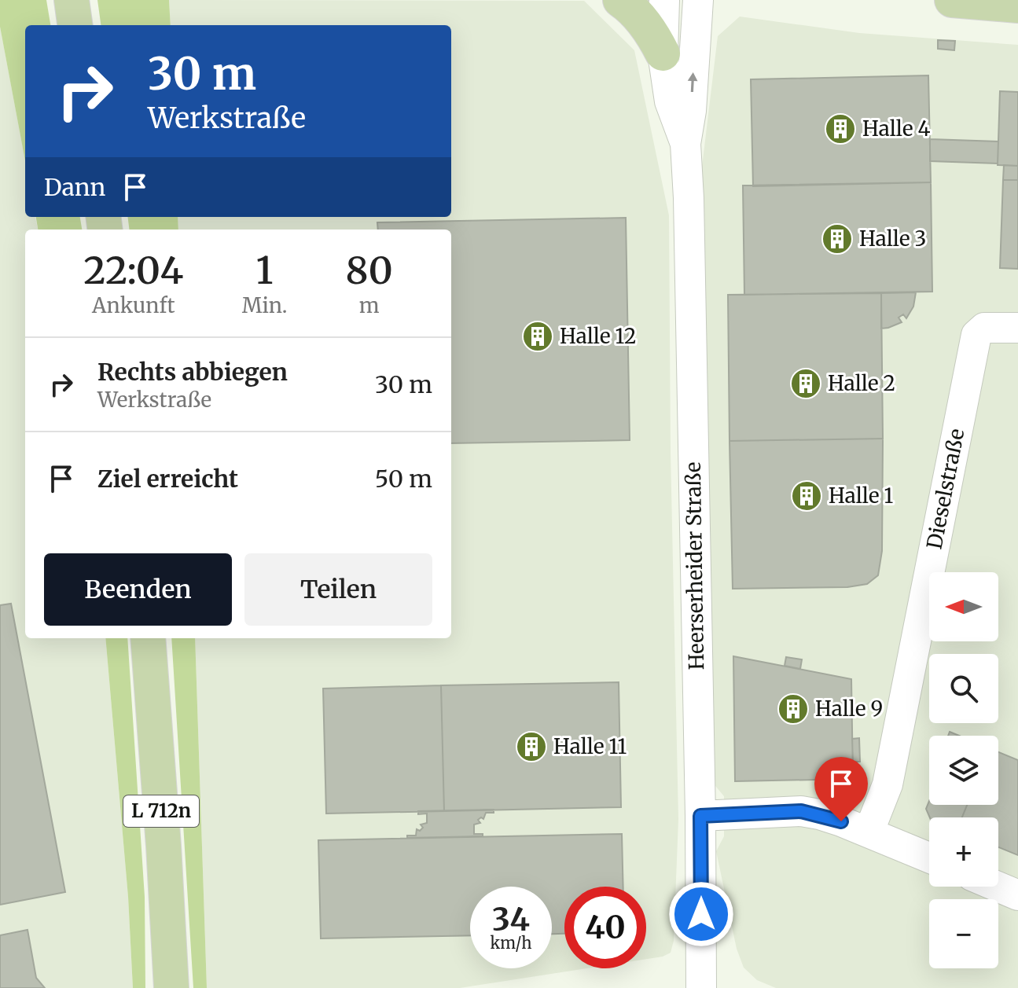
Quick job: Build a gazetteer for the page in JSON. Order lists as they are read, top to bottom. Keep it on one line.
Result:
{"streets":{"main road":["L 712n"],"street":["Dieselstraße","Heerserheider Straße"]},"places":{"building":["Halle 4","Halle 3","Halle 12","Halle 2","Halle 1","Halle 9","Halle 11"]},"north":"left","page":{"turn":["30 m","Werkstraße"],"then":"Dann","eta":["22:04","Ankunft","1","Min.","80","m"],"list":[{"name":"Rechts abbiegen","note":"Werkstraße","value":"30 m"},{"name":"Ziel erreicht","value":"50 m"}],"buttons":["Beenden","Teilen"],"map_buttons":["+","−"],"speed":"34 km/h","limit":"40"}}
